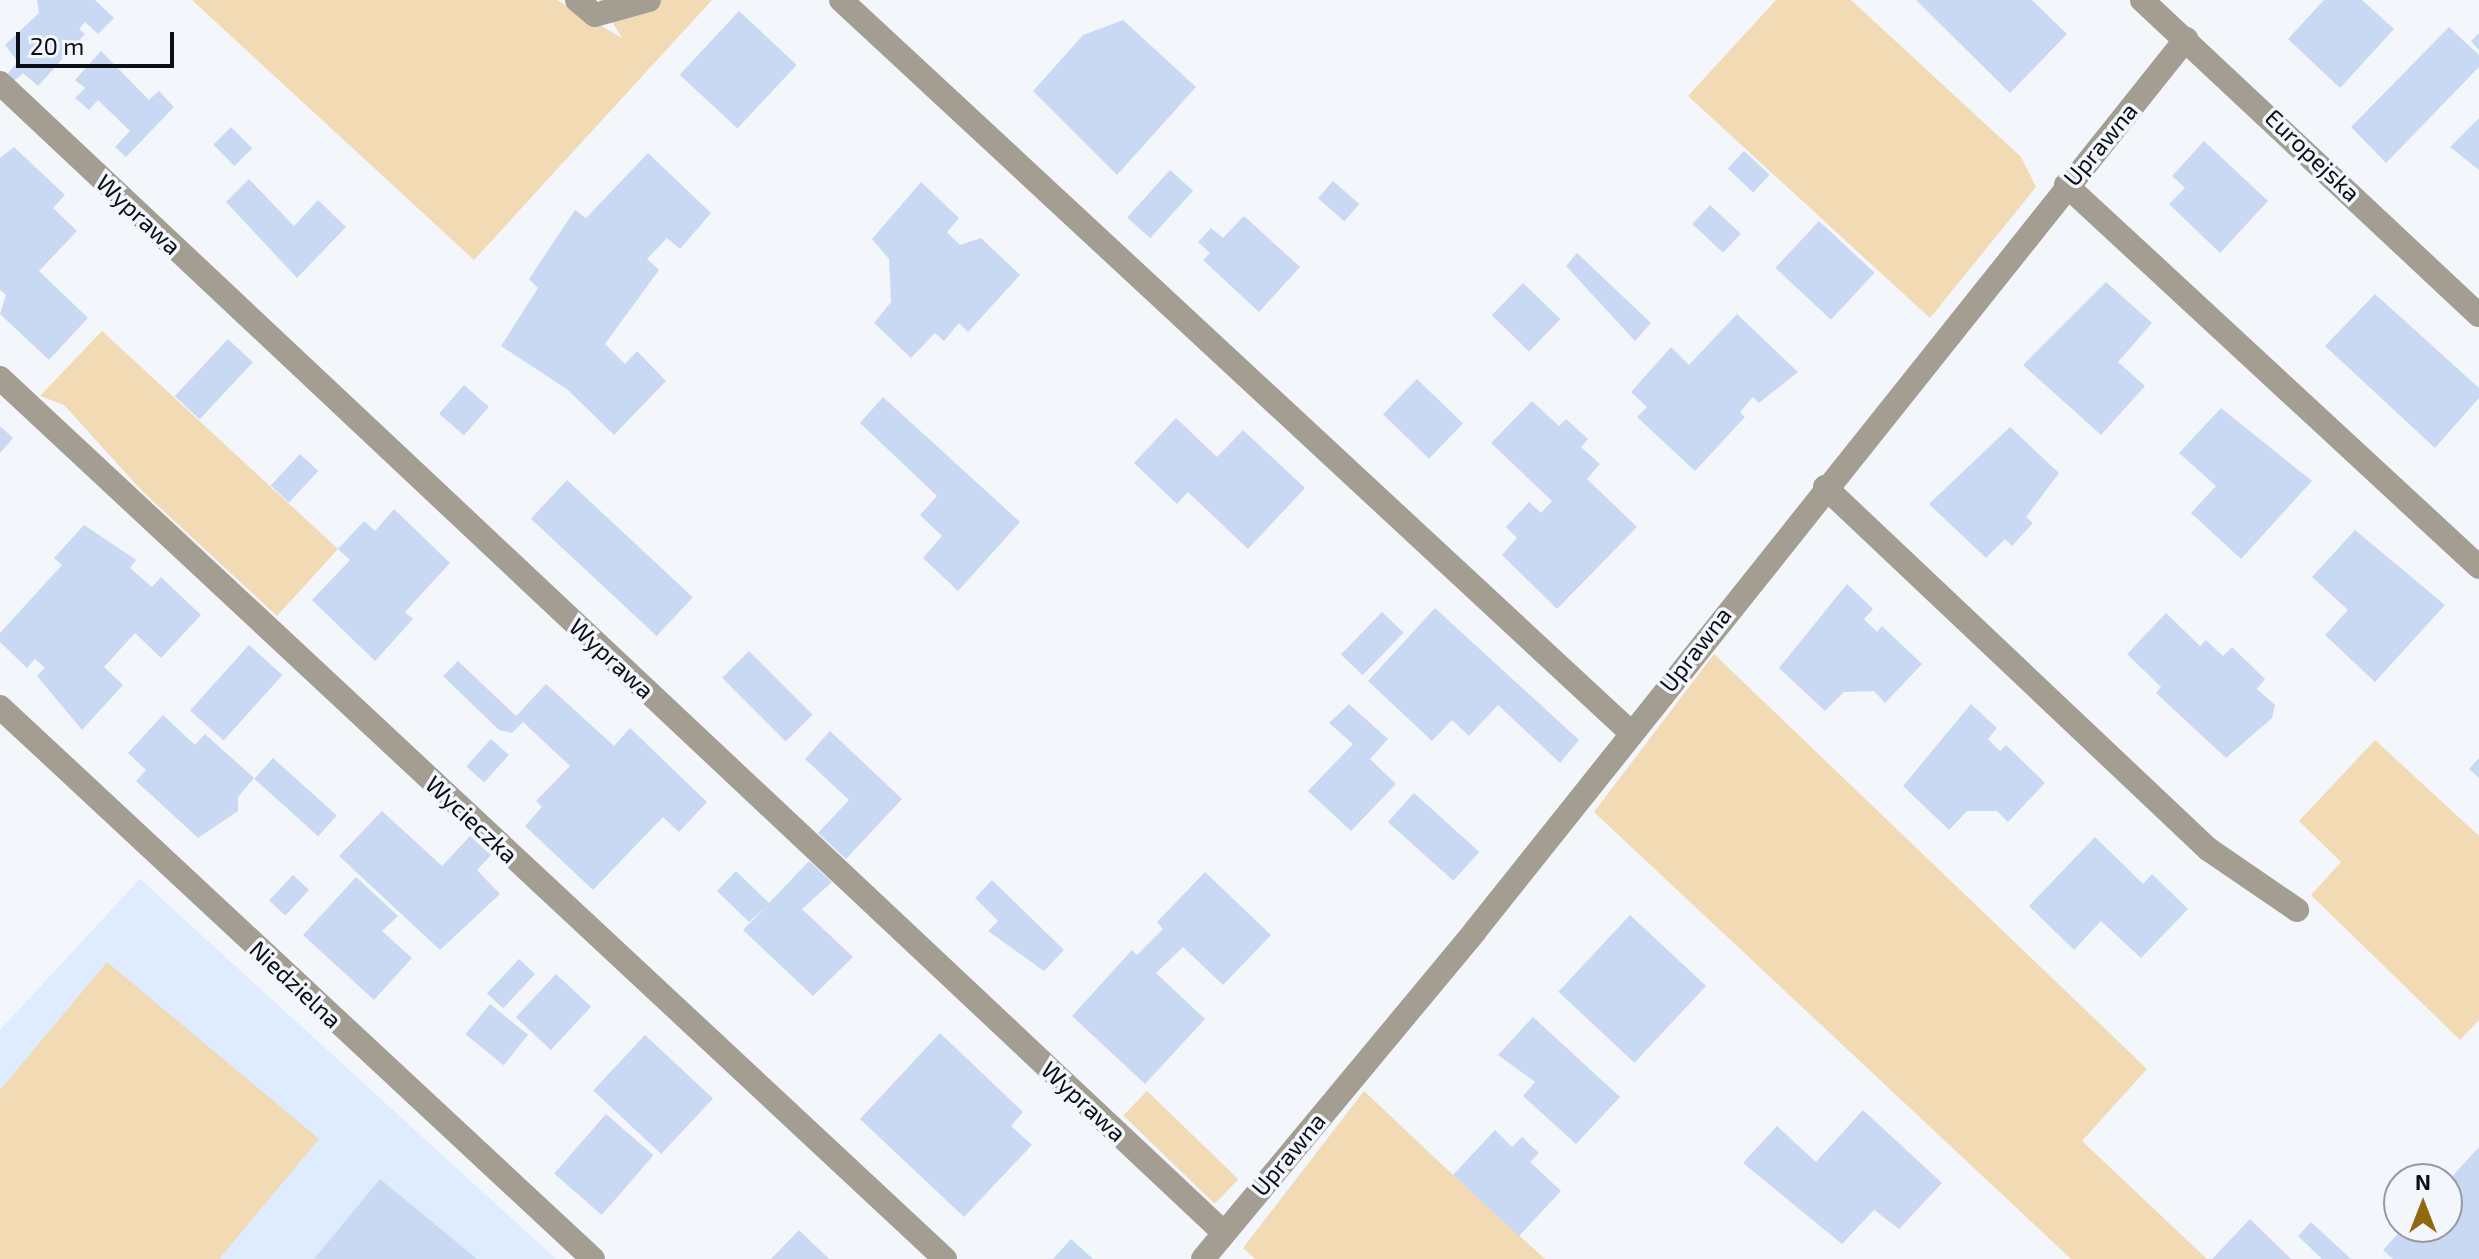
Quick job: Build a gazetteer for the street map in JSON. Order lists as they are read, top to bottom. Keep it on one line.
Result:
{"streets":{"street":["Uprawna","Europejska","Wyprawa","Wycieczka","Niedzielna"]},"crossings":[["Uprawna","Europejska"],["Uprawna","Wyprawa"]],"scale_bar":"20 m","north":"top"}
